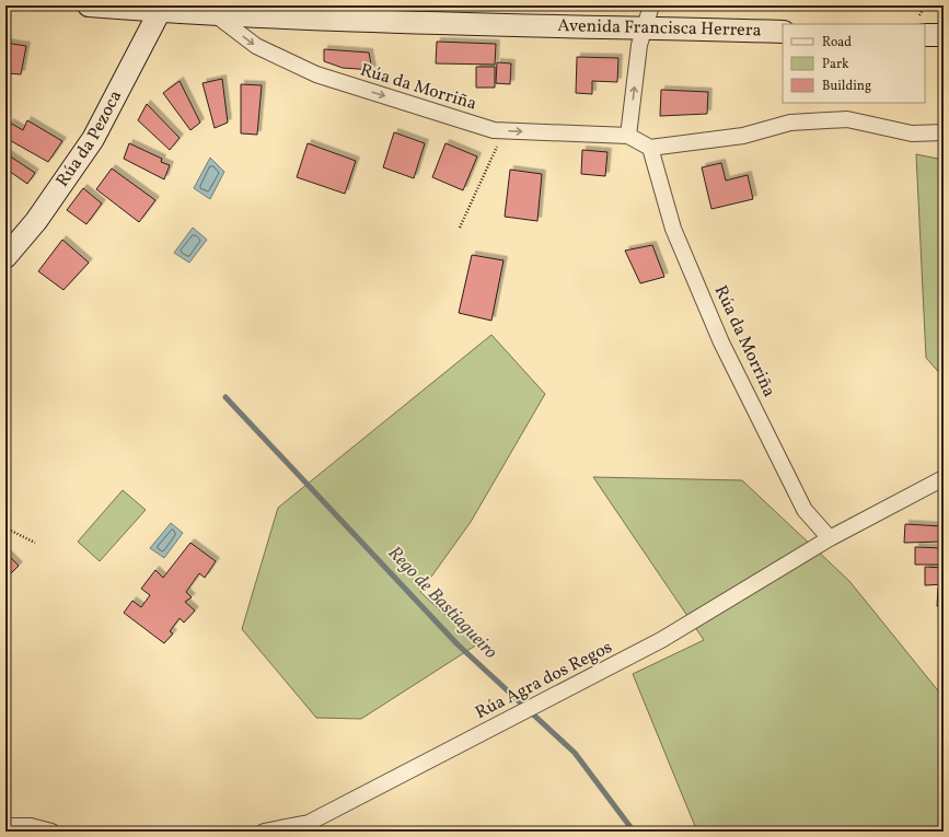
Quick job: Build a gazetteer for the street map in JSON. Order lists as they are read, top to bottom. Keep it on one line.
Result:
{"streets":{"street":["Avenida Francisca Herrera","Rúa da Morriña","Rúa da Pezoca","Rúa Agra dos Regos"]},"crossings":[["Avenida Francisca Herrera","Rúa da Morriña"],["Avenida Francisca Herrera","Rúa da Pezoca"],["Rúa da Morriña","Rúa Agra dos Regos"]],"one_way":["Rúa da Morriña"],"water":["Rego de Bastiagueiro"],"legend":["Road","Park","Building"]}
